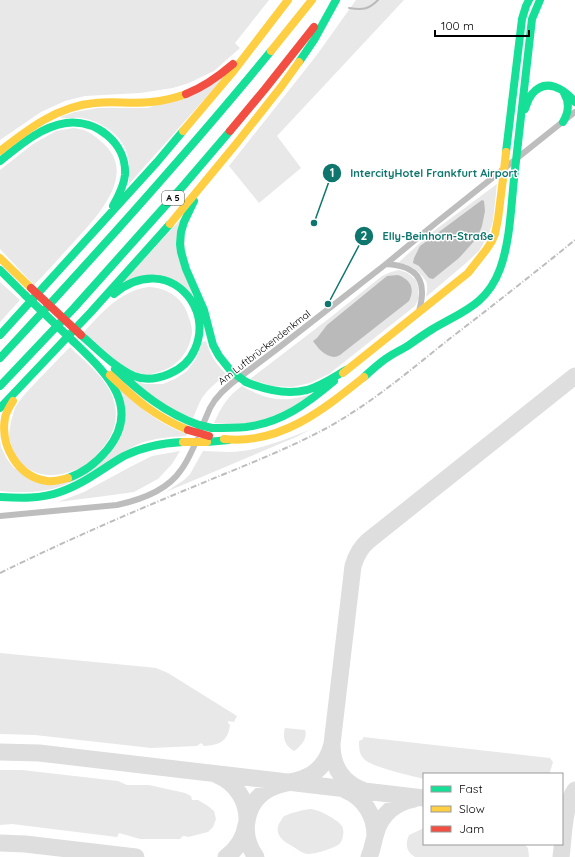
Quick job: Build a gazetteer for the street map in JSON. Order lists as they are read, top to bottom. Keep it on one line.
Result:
{"streets":{"main road":["A 5"],"street":["Am Luftbrückendenkmal"]},"places":["IntercityHotel Frankfurt Airport","Elly-Beinhorn-Straße"],"legend":["Fast","Slow","Jam"],"scale_bar":"100 m"}
